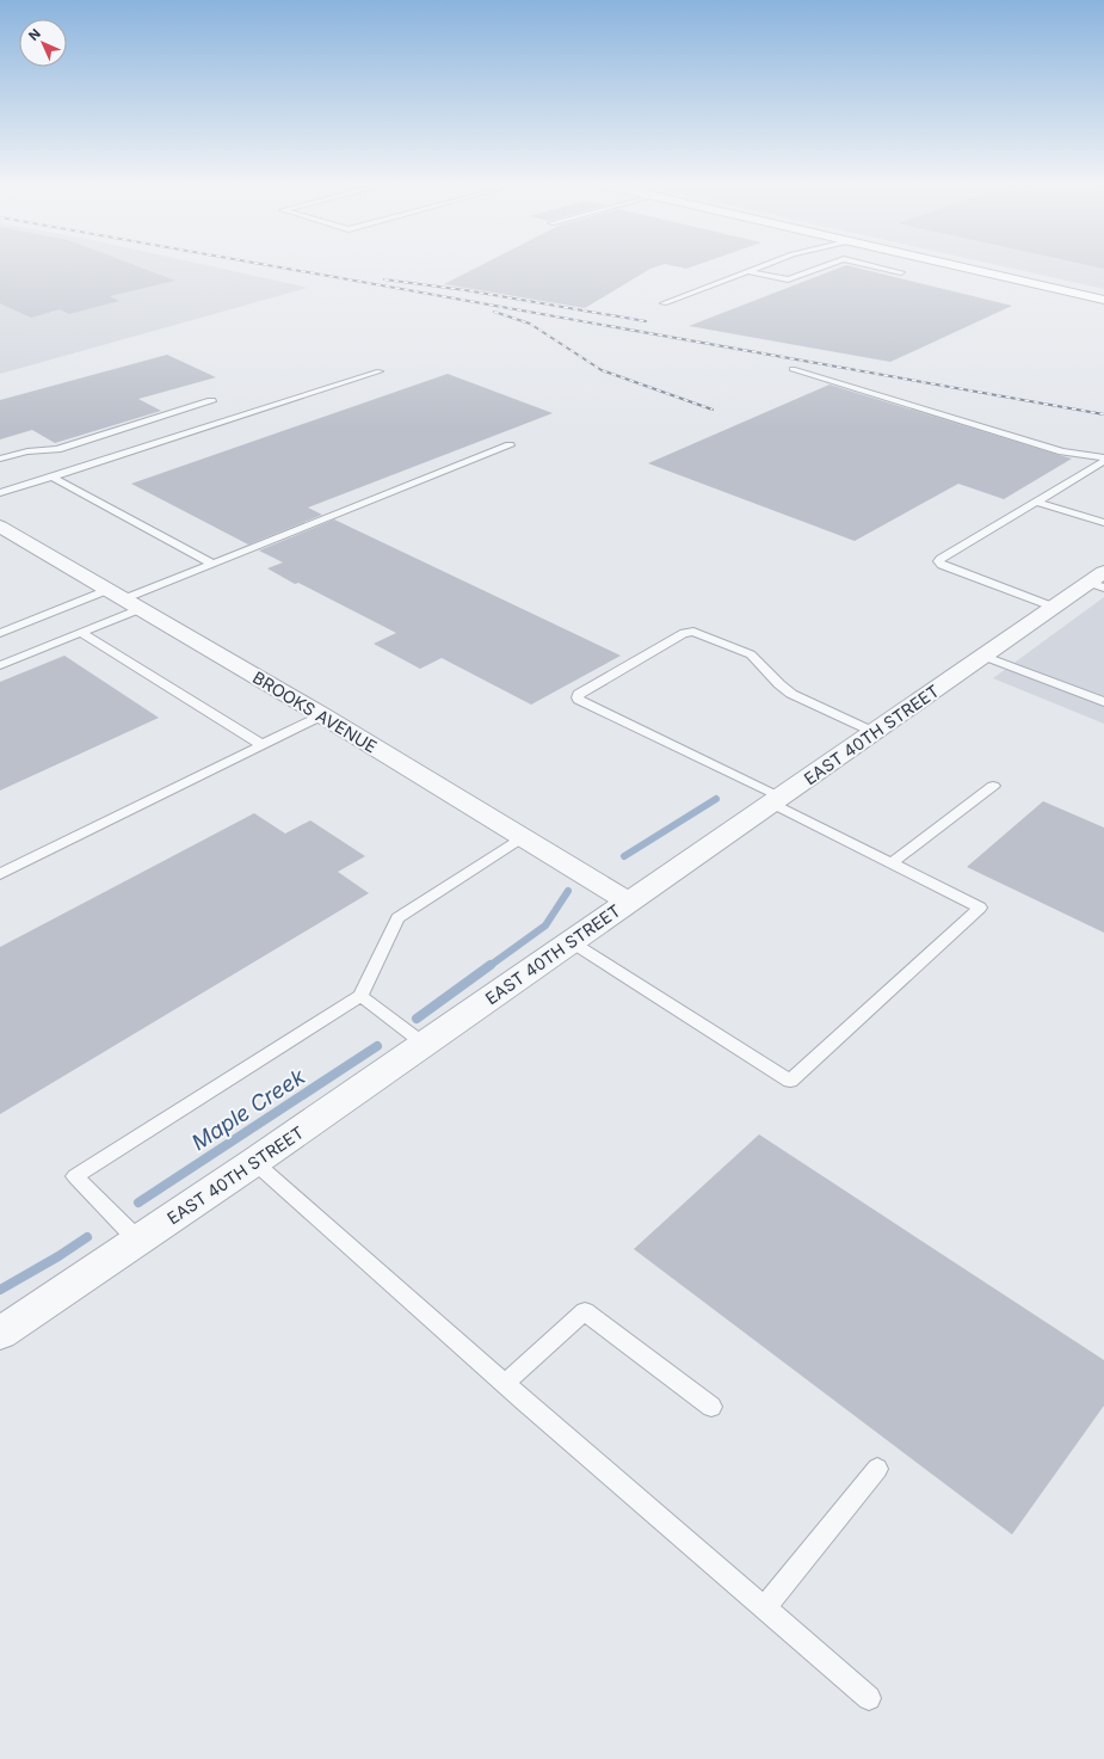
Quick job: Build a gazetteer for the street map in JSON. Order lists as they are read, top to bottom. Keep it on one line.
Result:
{"streets":{"street":["BROOKS AVENUE","EAST 40TH STREET"]},"crossings":[["BROOKS AVENUE","EAST 40TH STREET"]],"water":["Maple Creek"],"north":"top left"}
